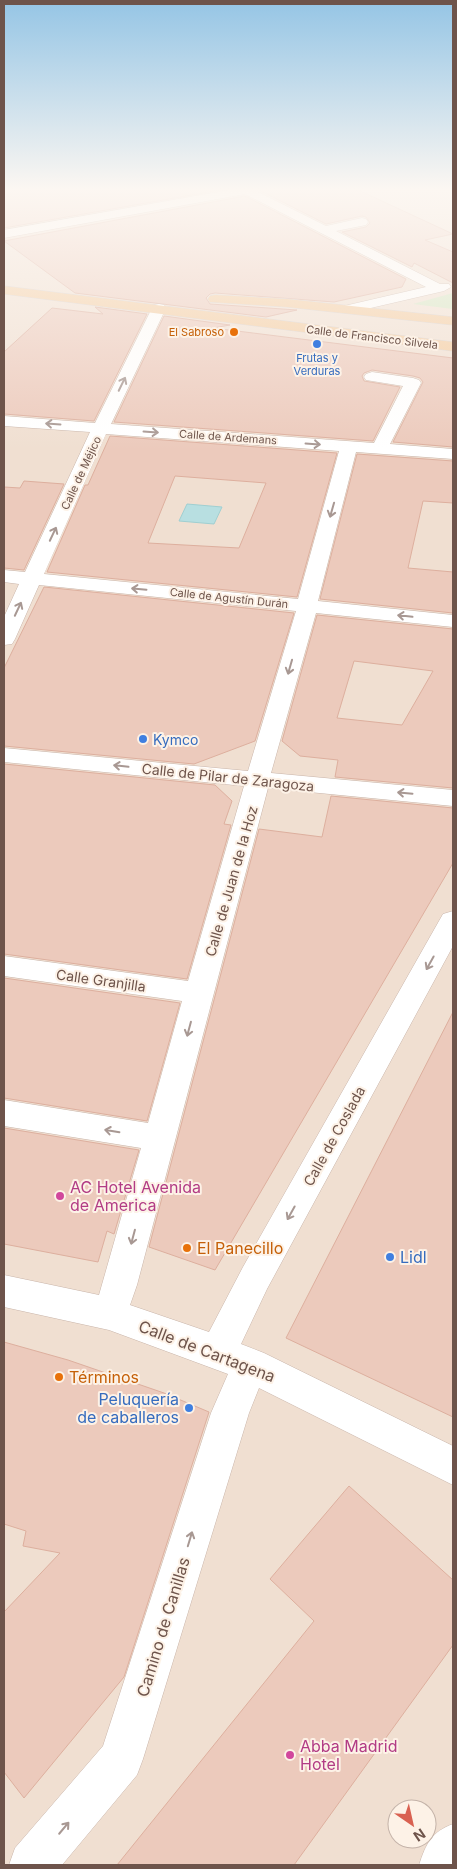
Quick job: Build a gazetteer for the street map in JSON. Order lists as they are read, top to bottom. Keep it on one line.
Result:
{"streets":{"main road":["Calle de Francisco Silvela"],"street":["Calle de Ardemans","Calle de Méjico","Calle de Agustín Durán","Calle de Pilar de Zaragoza","Calle de Juan de la Hoz","Calle Granjilla","Calle de Coslada","Calle de Cartagena","Camino de Canillas"]},"crossings":[["Calle de Francisco Silvela","Calle de Méjico"],["Calle de Ardemans","Calle de Méjico"],["Calle de Ardemans","Calle de Juan de la Hoz"],["Calle de Méjico","Calle de Agustín Durán"],["Calle de Agustín Durán","Calle de Juan de la Hoz"],["Calle de Pilar de Zaragoza","Calle de Juan de la Hoz"],["Calle de Juan de la Hoz","Calle Granjilla"],["Calle de Juan de la Hoz","Calle de Cartagena"],["Calle de Coslada","Calle de Cartagena"],["Calle de Coslada","Camino de Canillas"],["Calle de Cartagena","Camino de Canillas"]],"one_way":["Calle de Méjico","Calle de Agustín Durán","Calle de Pilar de Zaragoza","Calle de Juan de la Hoz","Calle de Coslada","Camino de Canillas"],"places":["El Sabroso","Frutas y Verduras","Kymco","AC Hotel Avenida de America","El Panecillo","Lidl","Términos","Peluquería de caballeros","Abba Madrid Hotel"],"north":"bottom right"}
